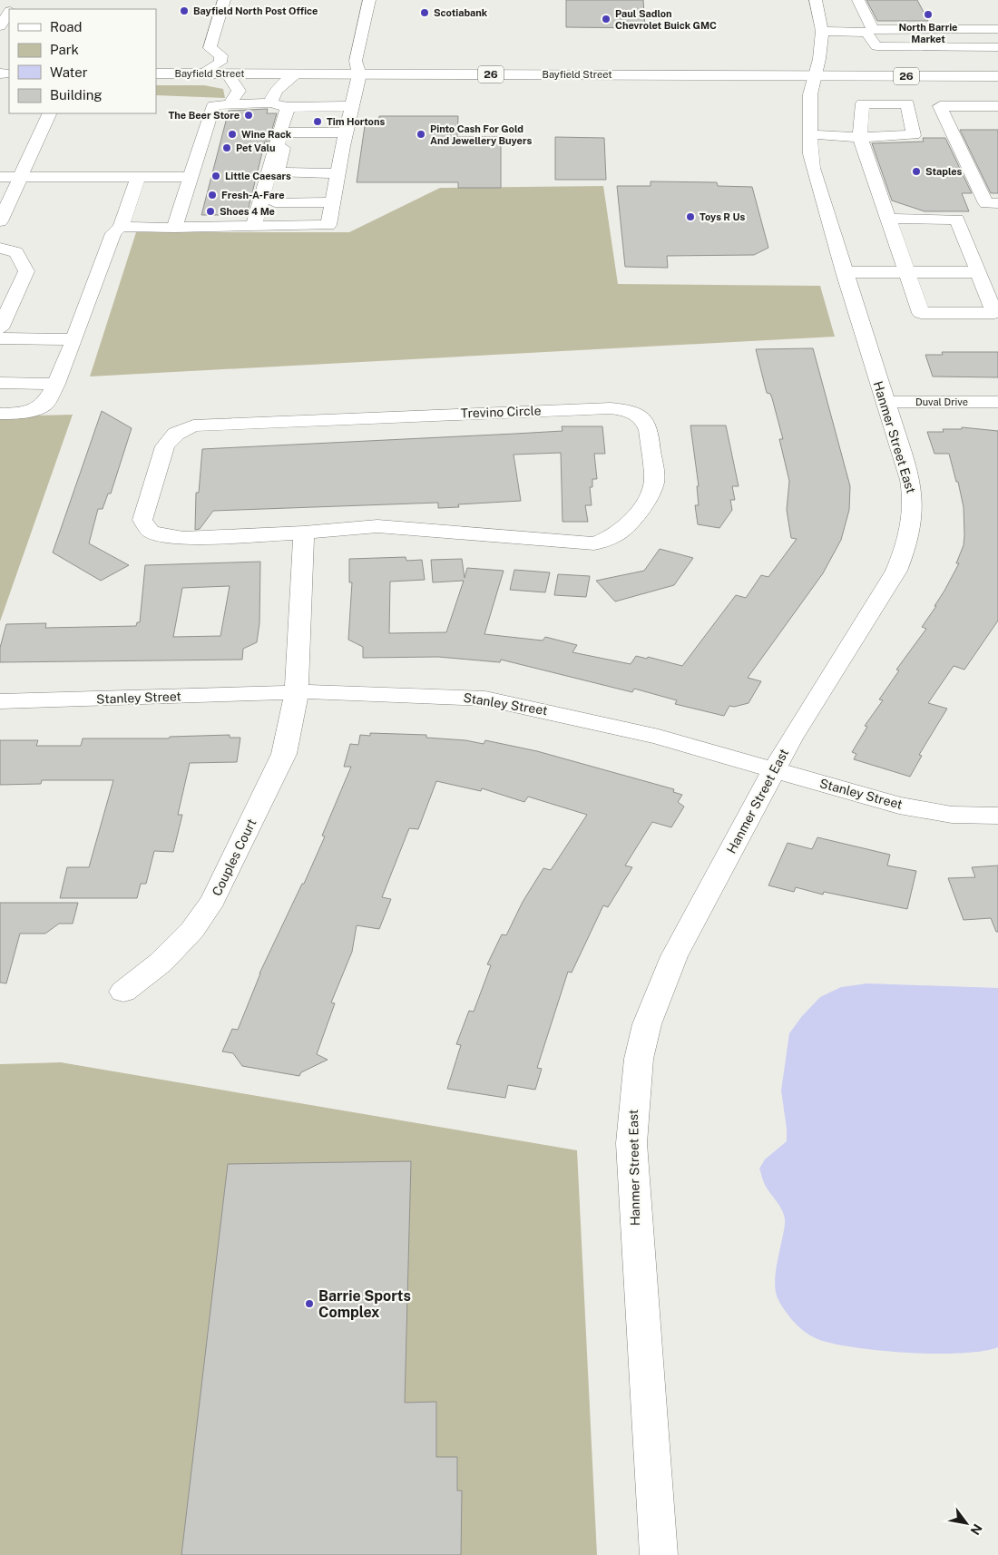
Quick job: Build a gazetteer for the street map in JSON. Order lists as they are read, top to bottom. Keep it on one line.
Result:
{"streets":{"street":["Bayfield Street","26","Duval Drive","Trevino Circle","Hanmer Street East","Stanley Street","Couples Court"]},"crossings":[["Bayfield Street","Hanmer Street East"],["Duval Drive","Hanmer Street East"],["Hanmer Street East","Stanley Street"],["Stanley Street","Couples Court"]],"places":["Bayfield North Post Office","Scotiabank","North Barrie Market","Paul Sadlon Chevrolet Buick GMC","The Beer Store","Tim Hortons","Wine Rack","Pinto Cash For Gold And Jewellery Buyers","Pet Valu","Staples","Little Caesars","Fresh-A-Fare","Shoes 4 Me","Toys R Us","Barrie Sports Complex"],"legend":["Road","Park","Water","Building"],"north":"bottom right"}
